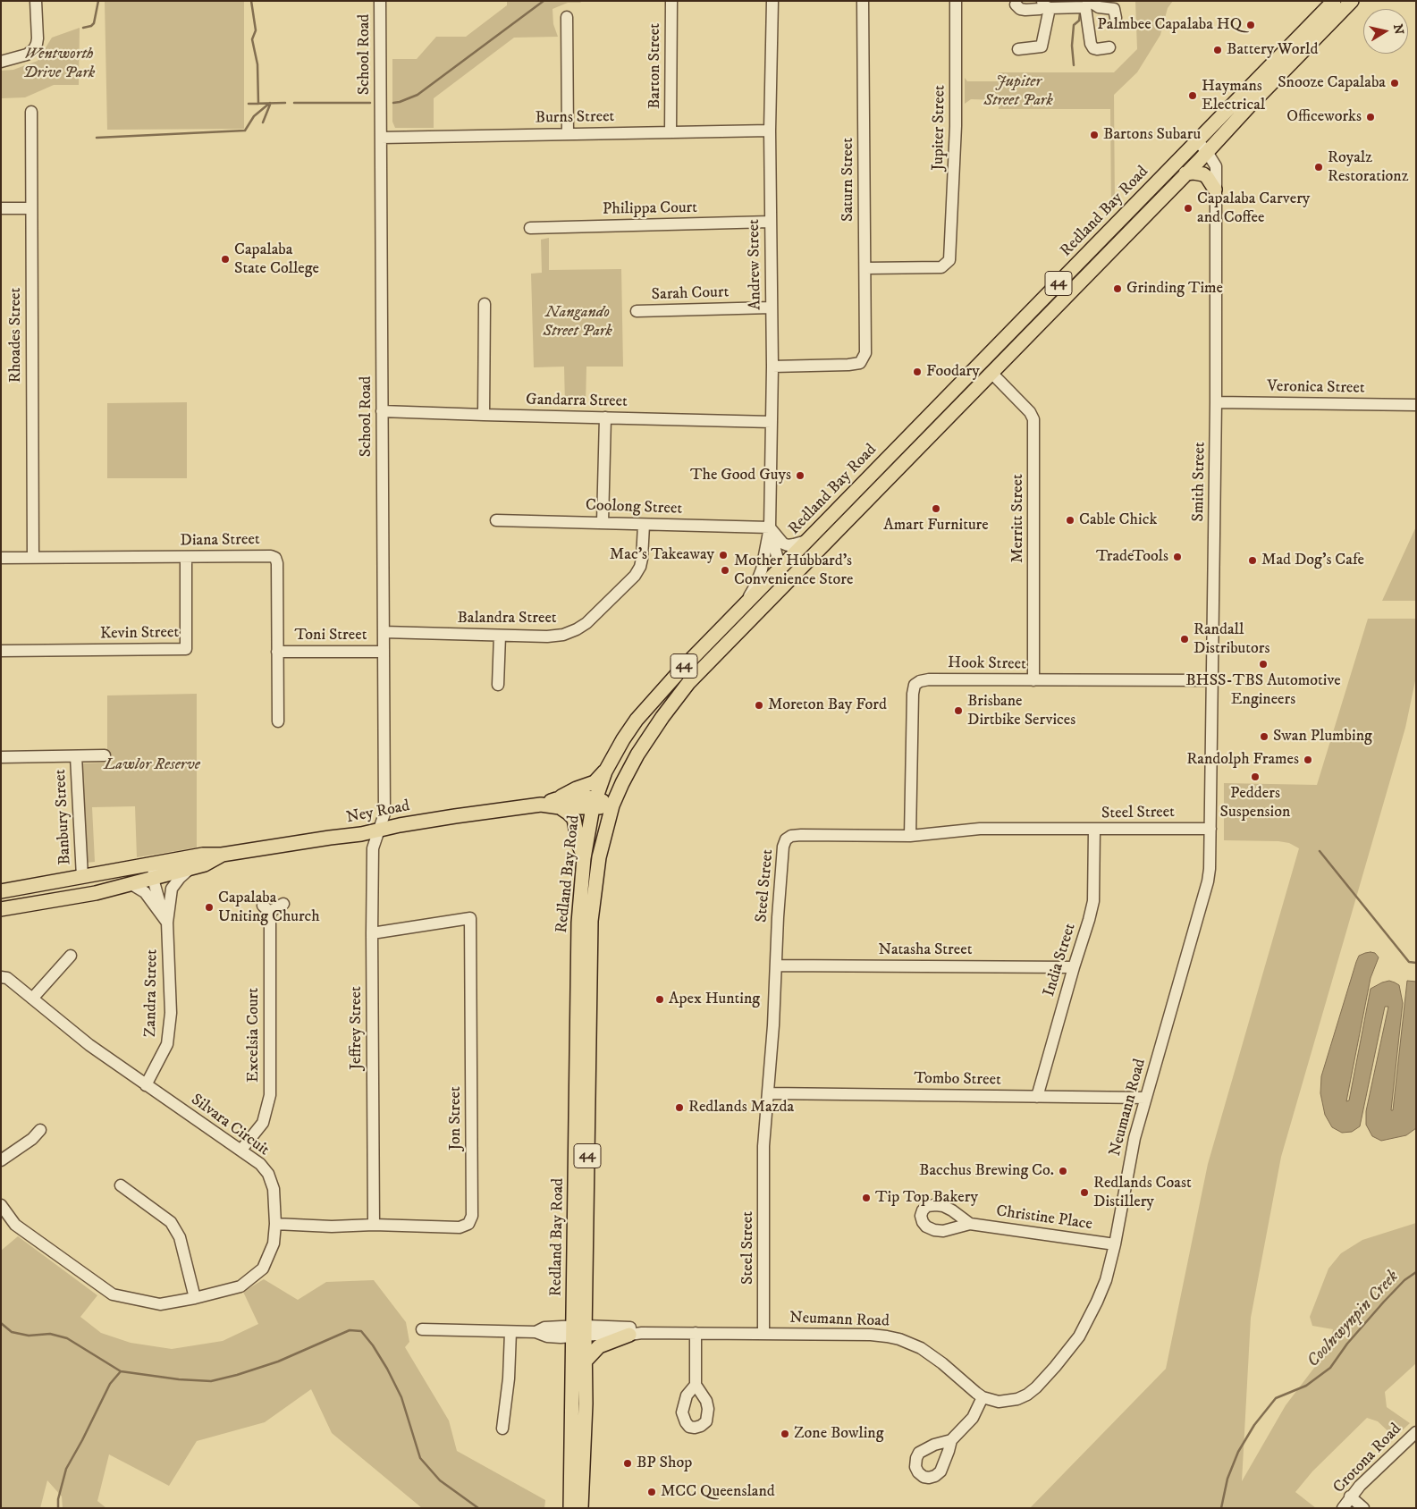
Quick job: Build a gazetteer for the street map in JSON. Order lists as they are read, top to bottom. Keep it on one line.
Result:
{"streets":{"main road":["Redland Bay Road","44","Ney Road"],"street":["School Road","Barton Street","Burns Street","Jupiter Street","Saturn Street","Philippa Court","Andrew Street","Sarah Court","Rhoades Street","Veronica Street","Gandarra Street","Smith Street","Coolong Street","Merritt Street","Diana Street","Balandra Street","Kevin Street","Toni Street","Hook Street","Steel Street","Banbury Street","Natasha Street","India Street","Zandra Street","Jeffrey Street","Excelsia Court","Tombo Street","Neumann Road","Jon Street","Silvara Circuit","Christine Place","Crotona Road"]},"crossings":[["School Road","Burns Street"],["School Road","Gandarra Street"],["School Road","Balandra Street"],["School Road","Toni Street"],["School Road","Ney Road"],["School Road","Jeffrey Street"],["Barton Street","Burns Street"],["Burns Street","Andrew Street"],["Jupiter Street","Saturn Street"],["Saturn Street","Andrew Street"],["Philippa Court","Andrew Street"],["Redland Bay Road","Andrew Street"],["Redland Bay Road","Smith Street"],["Redland Bay Road","Merritt Street"],["Redland Bay Road","Ney Road"],["Redland Bay Road","Neumann Road"],["Andrew Street","Sarah Court"],["Andrew Street","Gandarra Street"],["Andrew Street","Coolong Street"],["Rhoades Street","Diana Street"],["Veronica Street","Smith Street"],["Smith Street","Hook Street"],["Smith Street","Steel Street"],["Smith Street","Neumann Road"],["Coolong Street","Balandra Street"],["Merritt Street","Hook Street"],["Diana Street","Kevin Street"],["Diana Street","Toni Street"],["Hook Street","Steel Street"],["Ney Road","Banbury Street"],["Ney Road","Zandra Street"],["Ney Road","Jeffrey Street"],["Steel Street","Natasha Street"],["Steel Street","India Street"],["Steel Street","Tombo Street"],["Steel Street","Neumann Road"],["Natasha Street","India Street"],["India Street","Tombo Street"],["Zandra Street","Silvara Circuit"],["Jeffrey Street","Jon Street"],["Excelsia Court","Silvara Circuit"],["Tombo Street","Neumann Road"],["Neumann Road","Christine Place"],["Jon Street","Silvara Circuit"]],"water":["Coolnwynpin Creek"],"parks":["Wentworth Drive Park","Jupiter Street Park","Nangando Street Park","Lawlor Reserve"],"places":["Palmbee Capalaba HQ","Battery World","Snooze Capalaba","Haymans Electrical","Officeworks","Bartons Subaru","Royalz Restorationz","Capalaba Carvery and Coffee","Capalaba State College","Grinding Time","Foodary","The Good Guys","Amart Furniture","Cable Chick","Mac's Takeaway","TradeTools","Mad Dog's Cafe","Mother Hubbard's Convenience Store","Randall Distributors","BHSS-TBS Automotive Engineers","Moreton Bay Ford","Brisbane Dirtbike Services","Swan Plumbing","Randolph Frames","Pedders Suspension","Capalaba Uniting Church","Apex Hunting","Redlands Mazda","Bacchus Brewing Co.","Redlands Coast Distillery","Tip Top Bakery","Zone Bowling","BP Shop","MCC Queensland"],"north":"right"}
